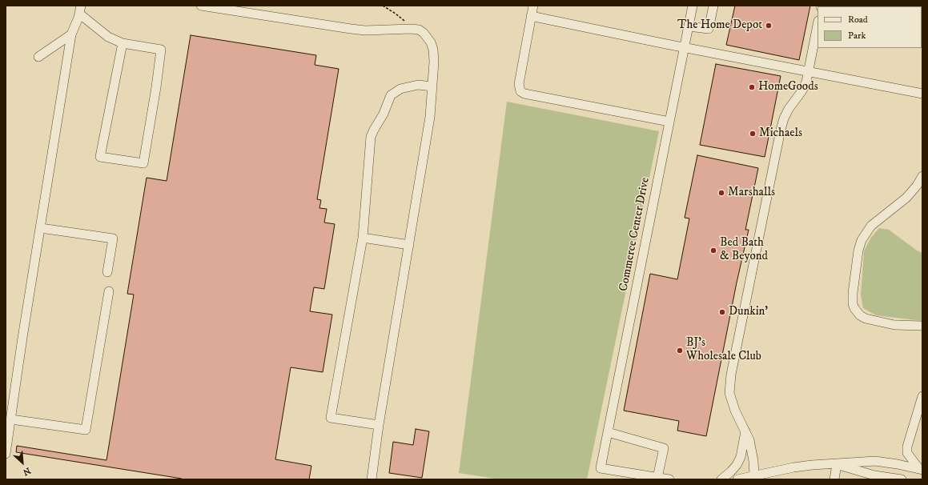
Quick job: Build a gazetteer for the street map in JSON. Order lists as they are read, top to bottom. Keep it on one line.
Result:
{"streets":{"street":["Commerce Center Drive"]},"places":["The Home Depot","HomeGoods","Michaels","Marshalls","Bed Bath & Beyond","Dunkin'","BJ's Wholesale Club"],"legend":["Road","Park"],"north":"bottom right"}
